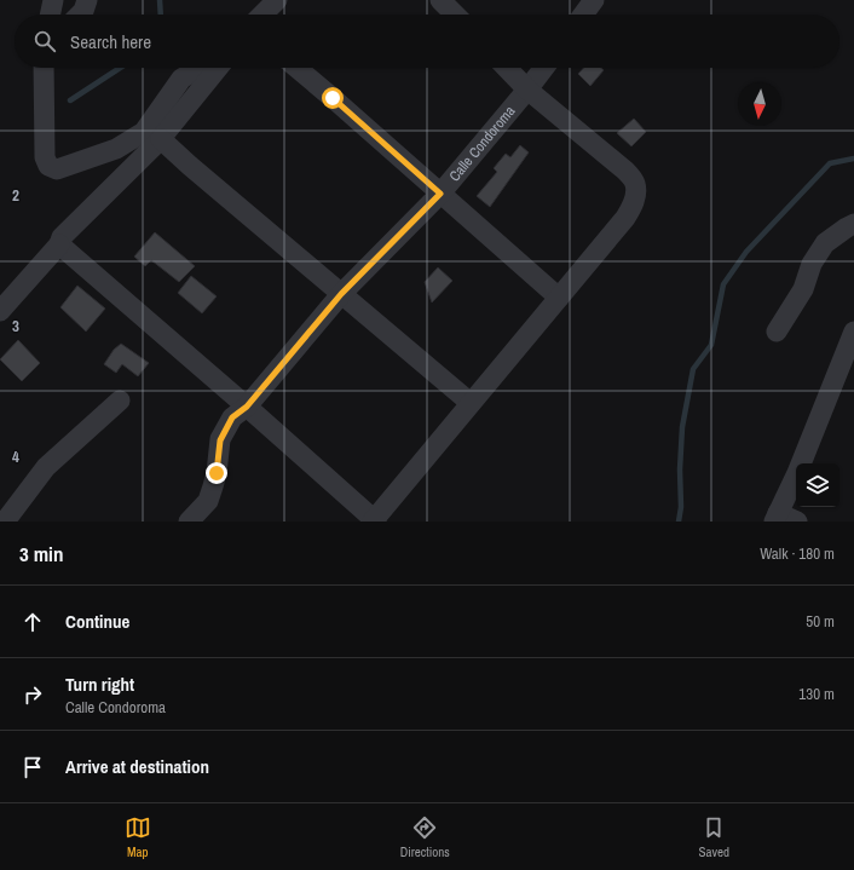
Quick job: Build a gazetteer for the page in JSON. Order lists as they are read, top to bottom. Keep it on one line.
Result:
{"streets":{"street":["Calle Condoroma"]},"north":"bottom","page":{"search":"Search here","heading":["3 min","Walk · 180 m"],"list":[["Continue","50 m"],["Turn right","Calle Condoroma","130 m"],"Arrive at destination"],"nav":["Map","Directions","Saved"]},"grid":{"rows":["2","3","4"]}}
